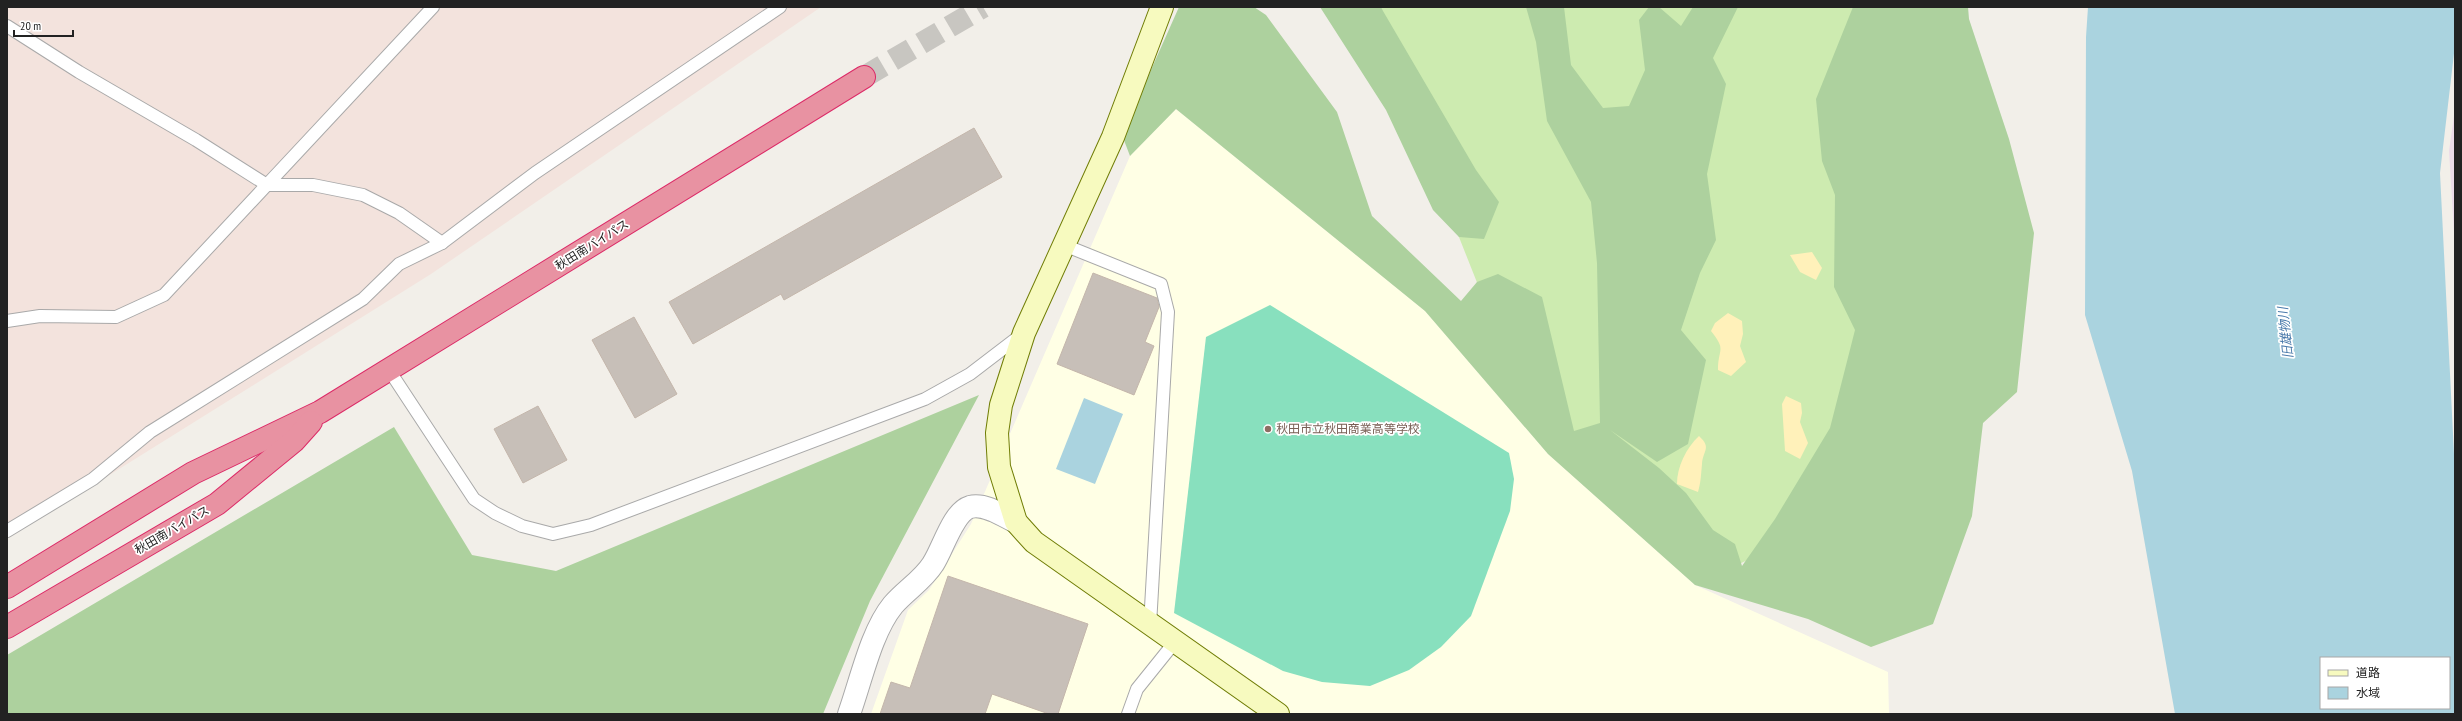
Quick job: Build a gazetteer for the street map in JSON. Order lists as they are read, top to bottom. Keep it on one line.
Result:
{"streets":{"highway":["秋田南バイパス"]},"water":["旧雄物川"],"places":["秋田市立秋田商業高等学校"],"legend":["道路","水域"],"scale_bar":"20 m"}
